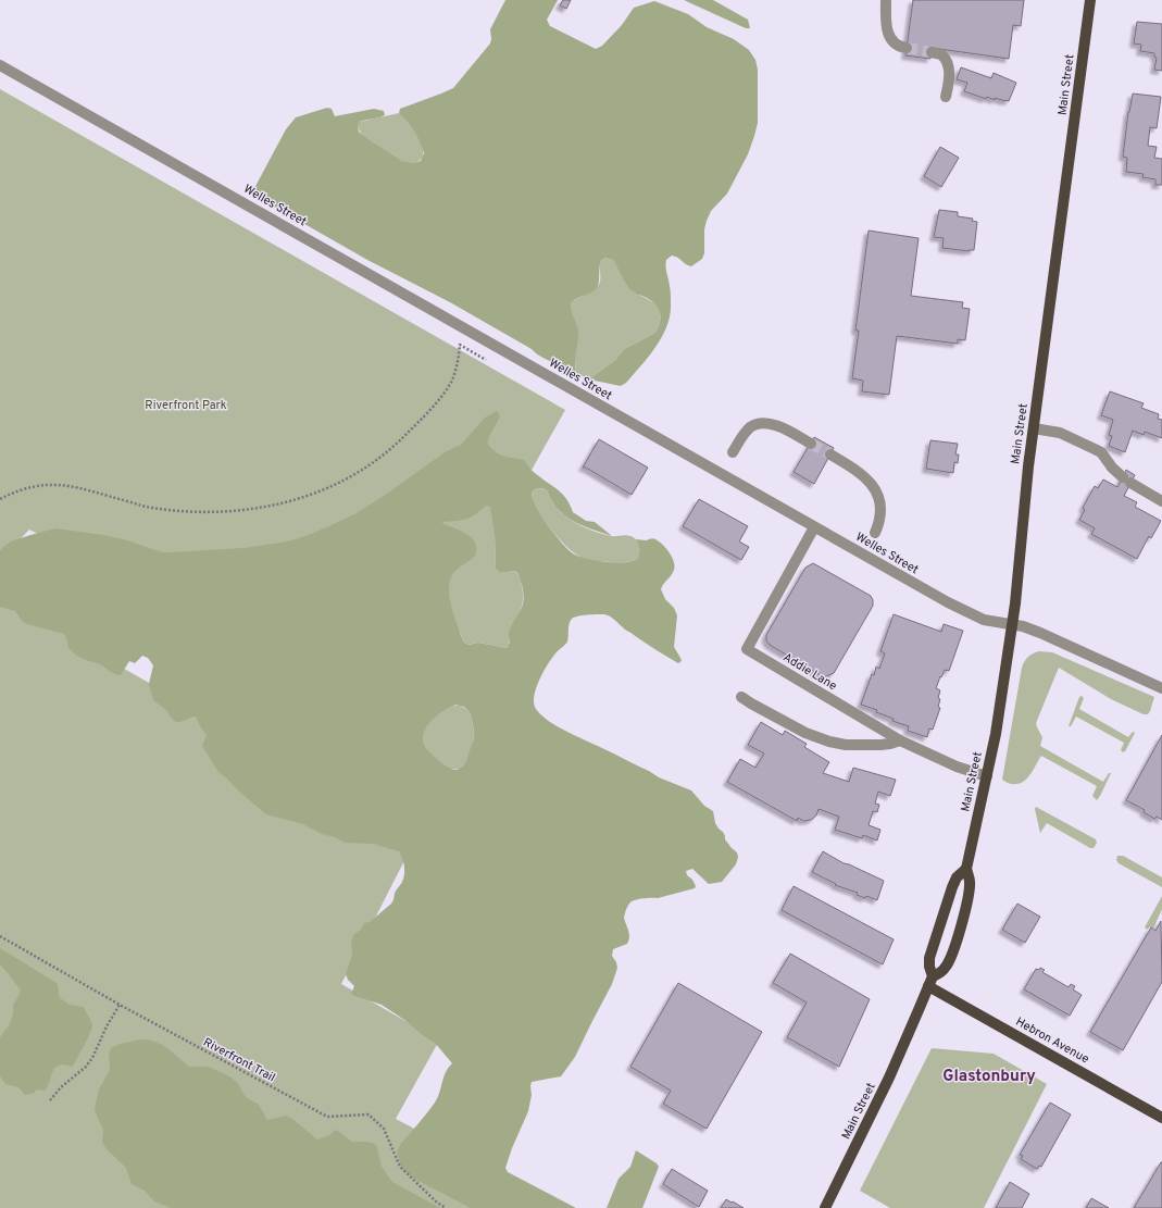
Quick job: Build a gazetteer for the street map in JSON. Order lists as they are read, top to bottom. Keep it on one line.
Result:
{"streets":{"main road":["Main Street","Hebron Avenue"],"street":["Welles Street","Addie Lane"],"path":["Riverfront Trail"]},"crossings":[["Main Street","Welles Street"],["Main Street","Addie Lane"],["Main Street","Hebron Avenue"],["Welles Street","Addie Lane"]],"districts":["Glastonbury"],"parks":["Riverfront Park"]}
